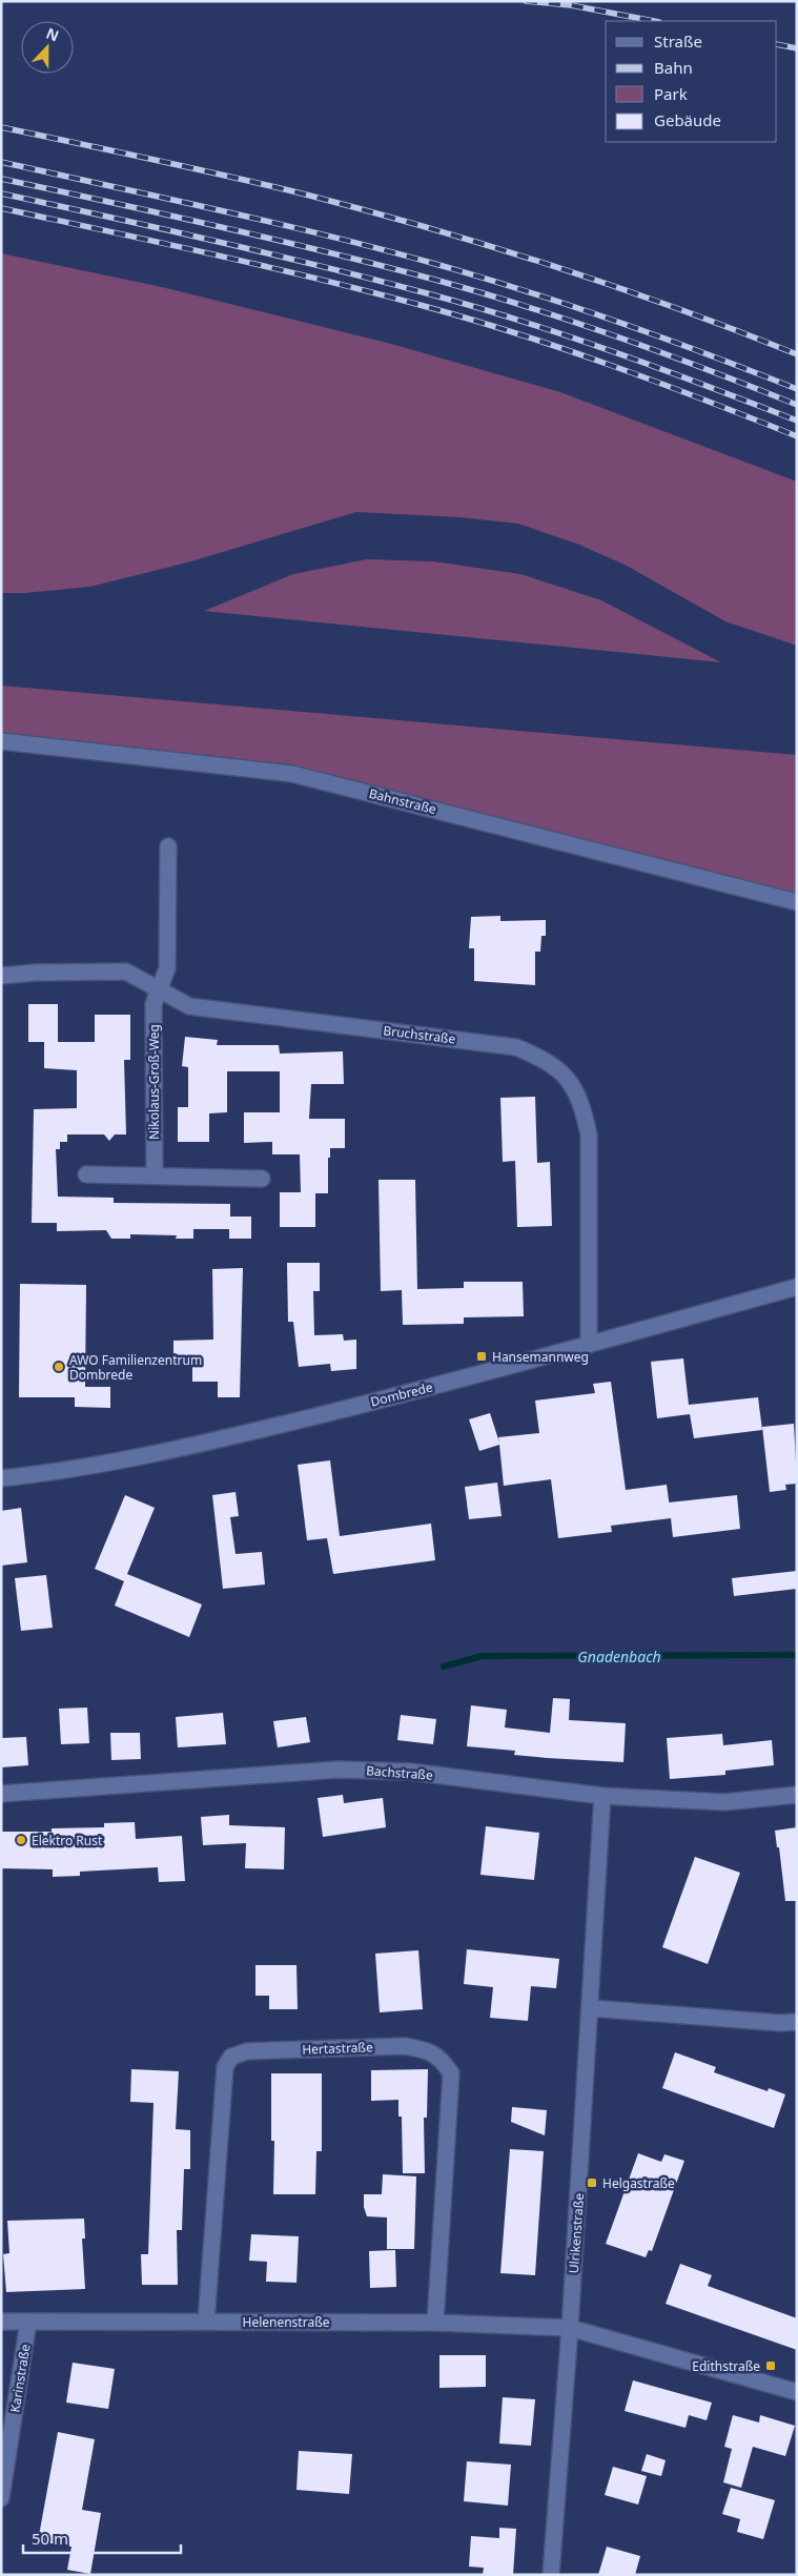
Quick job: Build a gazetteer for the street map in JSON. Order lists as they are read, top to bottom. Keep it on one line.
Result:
{"streets":{"street":["Bahnstraße","Bruchstraße","Nikolaus-Groß-Weg","Dombrede","Bachstraße","Hertastraße","Ulrikenstraße","Helenenstraße","Karinstraße"]},"crossings":[["Bruchstraße","Nikolaus-Groß-Weg"],["Bruchstraße","Dombrede"],["Bachstraße","Ulrikenstraße"],["Hertastraße","Helenenstraße"],["Ulrikenstraße","Helenenstraße"],["Helenenstraße","Karinstraße"]],"water":["Gnadenbach"],"places":{"transit":["Hansemannweg","Helgastraße","Edithstraße"],"other":["AWO Familienzentrum Dombrede","Elektro Rust"]},"legend":["Straße","Bahn","Park","Gebäude"],"scale_bar":"50 m","north":"top"}
